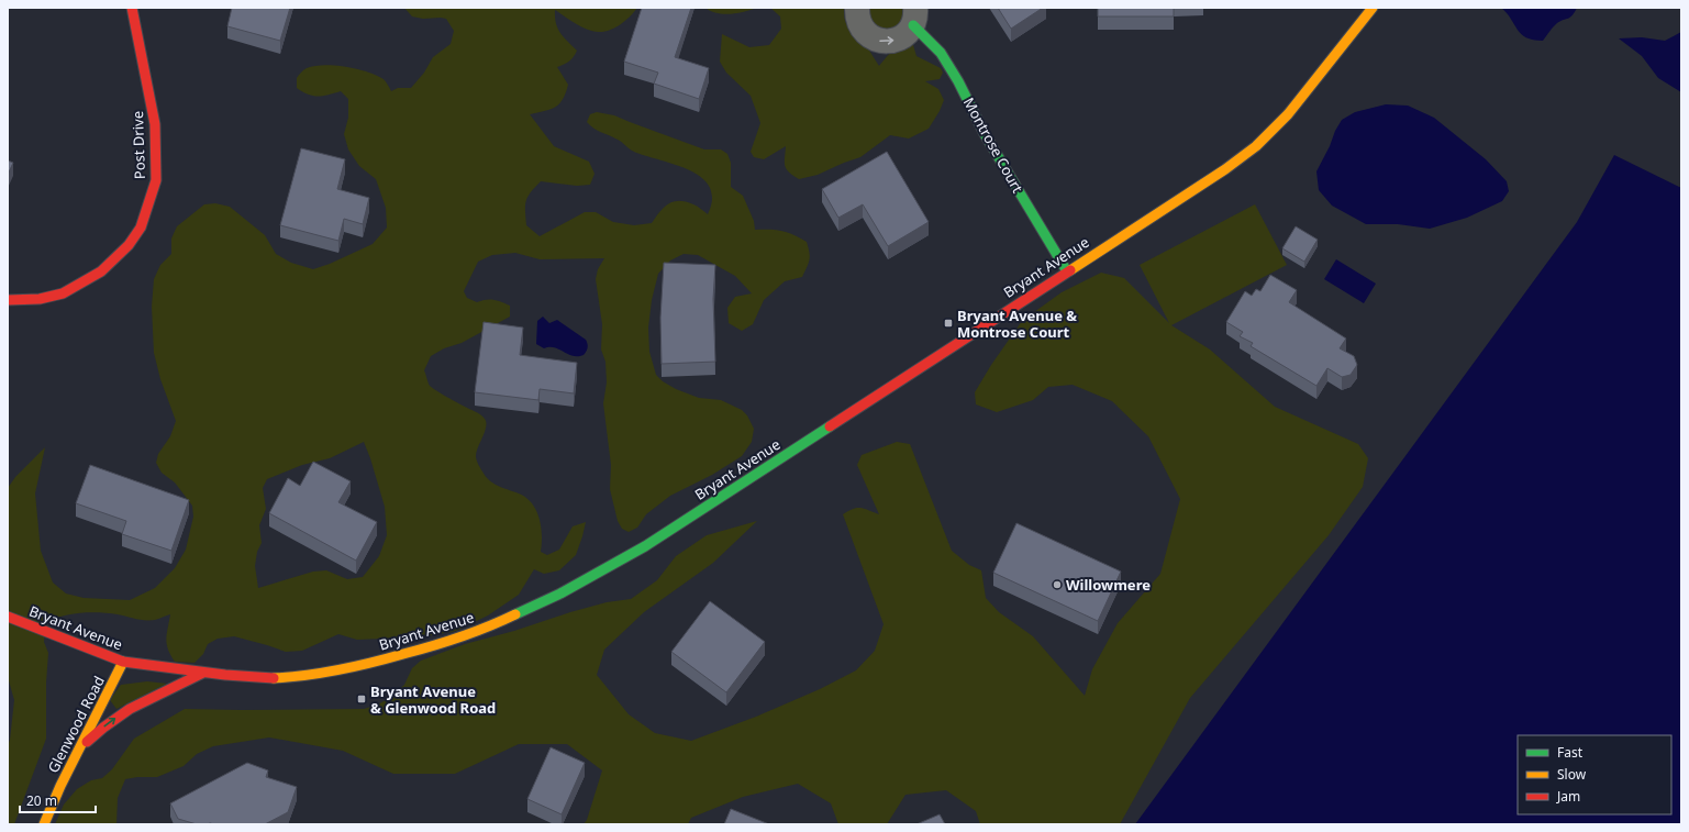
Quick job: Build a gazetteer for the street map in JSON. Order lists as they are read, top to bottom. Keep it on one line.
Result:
{"streets":{"main road":["Post Drive","Montrose Court","Bryant Avenue","Glenwood Road"]},"crossings":[["Montrose Court","Bryant Avenue"],["Bryant Avenue","Glenwood Road"]],"places":{"transit":["Bryant Avenue & Montrose Court","Bryant Avenue & Glenwood Road"],"other":["Willowmere"]},"legend":["Fast","Slow","Jam"],"scale_bar":"20 m"}
